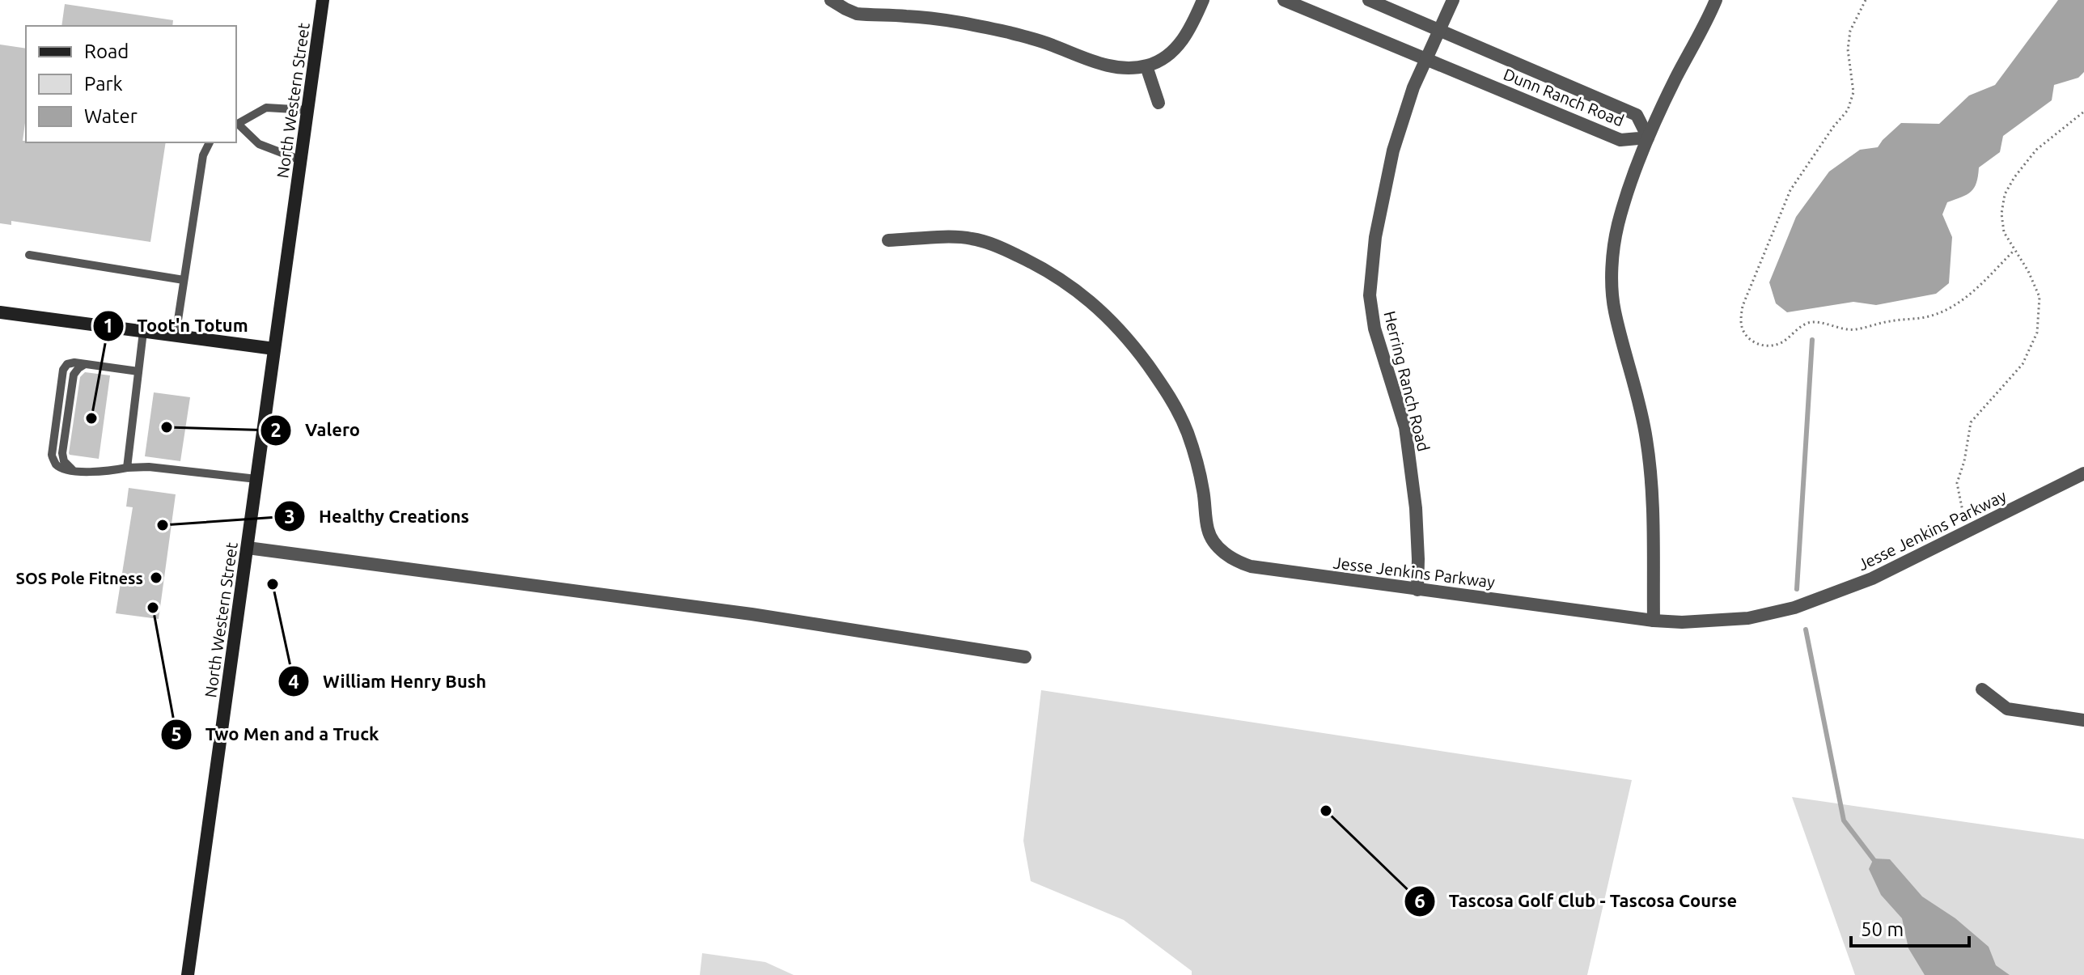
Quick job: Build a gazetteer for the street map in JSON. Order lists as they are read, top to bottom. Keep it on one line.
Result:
{"streets":{"main road":["North Western Street"],"street":["Dunn Ranch Road","Herring Ranch Road","Jesse Jenkins Parkway"]},"crossings":[["Dunn Ranch Road","Herring Ranch Road"],["Herring Ranch Road","Jesse Jenkins Parkway"]],"places":["Toot'n Totum","Valero","Healthy Creations","SOS Pole Fitness","William Henry Bush","Two Men and a Truck","Tascosa Golf Club - Tascosa Course"],"legend":["Road","Park","Water"],"scale_bar":"50 m"}
